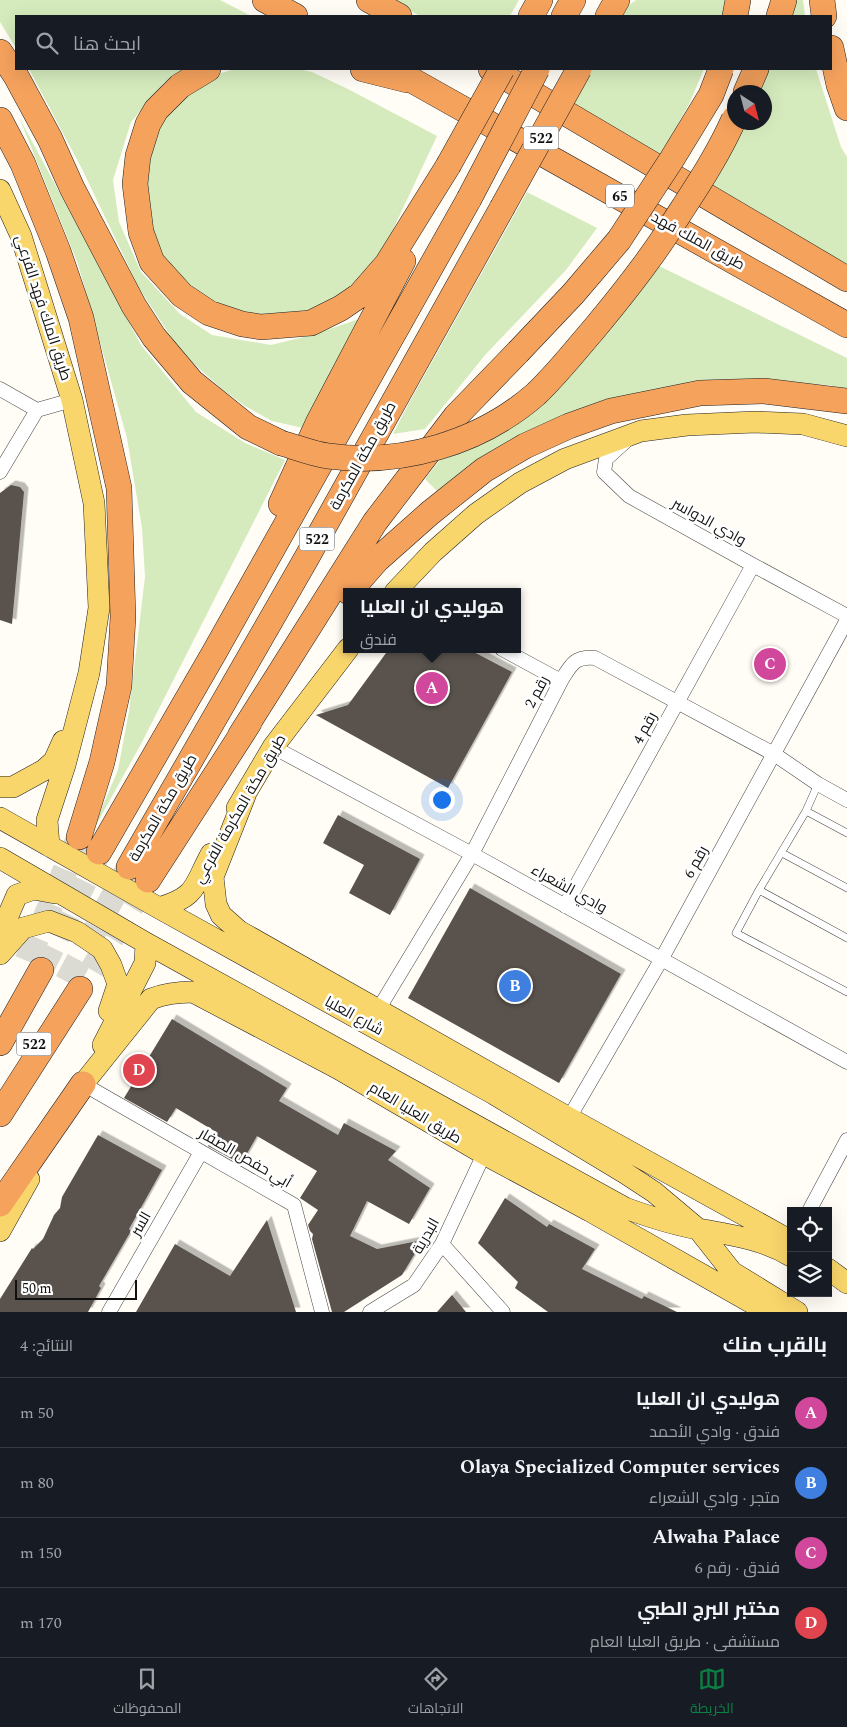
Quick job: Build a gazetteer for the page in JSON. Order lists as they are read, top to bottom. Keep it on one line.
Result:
{"streets":{"highway":["522","65","طريق الملك فهد","طريق مكة المكرمة"],"main road":["طريق الملك فهد الفرعي","طريق مكة المكرمة الفرعي","شارع العليا","طريق العليا العام"],"street":["وادي الدواسر","رقم 2","رقم 4","رقم 6","وادي الشعراء","أبي حفص الصفار","السر","البدرية"]},"crossings":[["وادي الدواسر","رقم 4"],["رقم 2","رقم 4"],["رقم 2","رقم 6"],["رقم 2","وادي الشعراء"],["رقم 4","وادي الشعراء"],["طريق مكة المكرمة الفرعي","وادي الشعراء"],["طريق مكة المكرمة الفرعي","شارع العليا"],["رقم 6","وادي الشعراء"],["طريق العليا العام","أبي حفص الصفار"],["طريق العليا العام","البدرية"],["أبي حفص الصفار","السر"]],"scale_bar":"50 m","north":"bottom right","page":{"search":"ابحث هنا","popup":["هوليدي ان العليا","فندق"],"pins":["C","A","B","D"],"scale":"50 m","heading":["بالقرب منك","النتائج: 4"],"list":[{"mark":"A","name":"هوليدي ان العليا","note":"فندق · وادي الأحمد","value":"50 m"},{"mark":"B","name":"Olaya Specialized Computer services","note":"متجر · وادي الشعراء","value":"80 m"},{"mark":"C","name":"Alwaha Palace","note":"فندق · رقم 6","value":"150 m"},{"mark":"D","name":"مختبر البرج الطبي","note":"مستشفى · طريق العليا العام","value":"170 m"}],"nav":["الخريطة","الاتجاهات","المحفوظات"]}}
